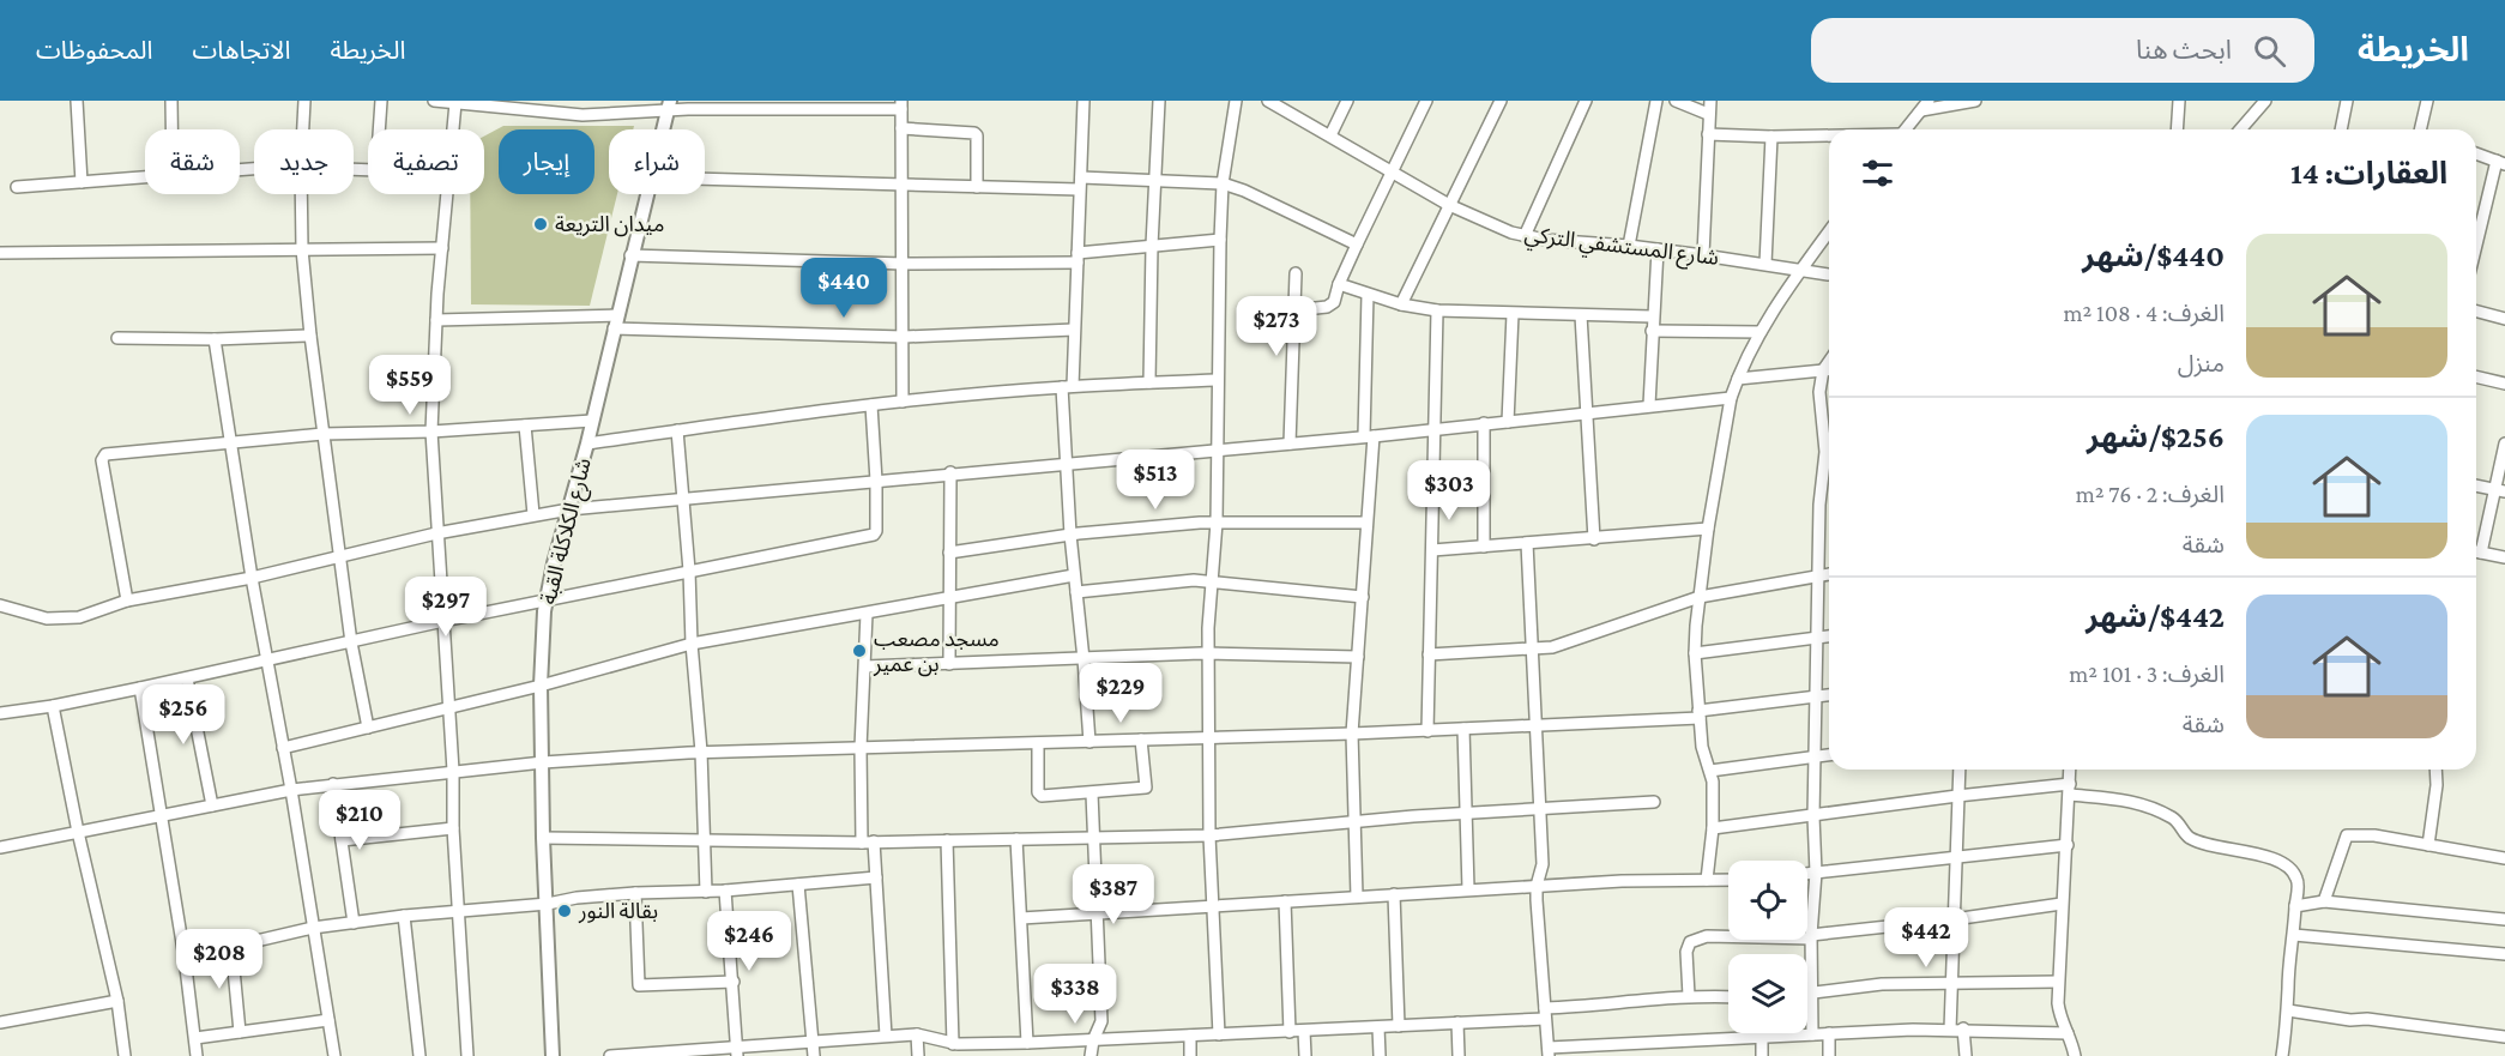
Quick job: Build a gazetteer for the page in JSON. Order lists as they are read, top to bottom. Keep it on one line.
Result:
{"streets":{"street":["شارع المستشفي التركي","شارع الكلاكلة القبة"]},"places":["ميدان التريعة","مسجد مصعب بن عمير","بقالة النور"],"page":{"header":"الخريطة","search":"ابحث هنا","nav":["الخريطة","الاتجاهات","المحفوظات"],"chip":["شراء","إيجار","تصفية","جديد","شقة"],"heading":"العقارات: 14","list":[{"name":"$440/شهر","note":"الغرف: 4 · 108 m² · منزل"},{"name":"$256/شهر","note":"الغرف: 2 · 76 m² · شقة"},{"name":"$442/شهر","note":"الغرف: 3 · 101 m² · شقة"}],"price":["$440","$273","$559","$513","$303","$297","$229","$256","$210","$387","$442","$246","$208","$338"]}}
